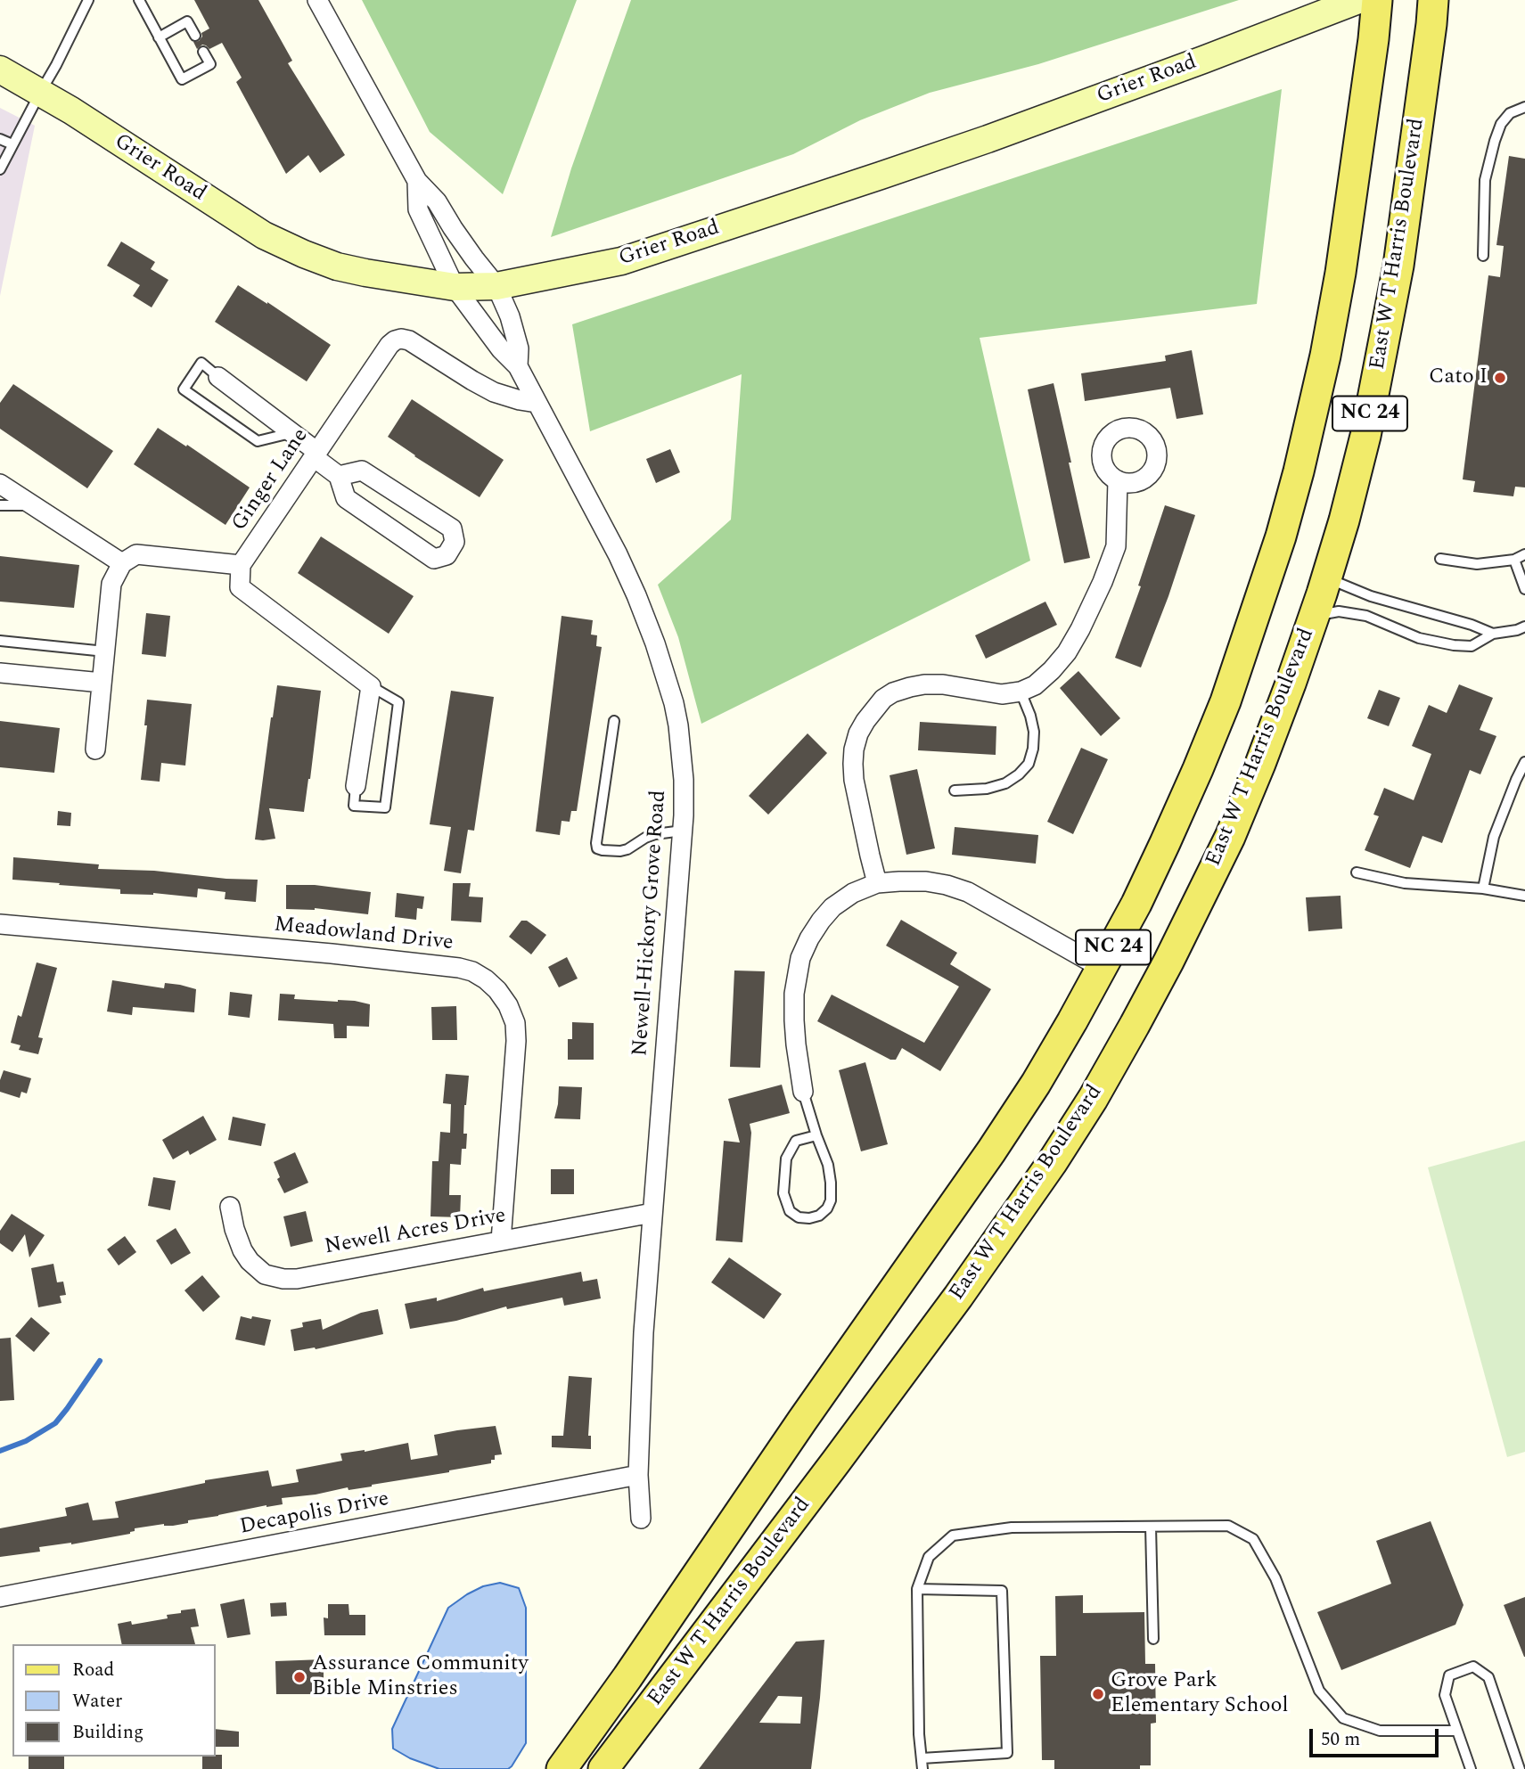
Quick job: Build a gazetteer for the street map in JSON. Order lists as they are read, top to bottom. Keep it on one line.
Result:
{"streets":{"main road":["East W T Harris Boulevard","NC 24"],"street":["Grier Road","Ginger Lane","Newell-Hickory Grove Road","Meadowland Drive","Newell Acres Drive","Decapolis Drive"]},"crossings":[["Grier Road","Newell-Hickory Grove Road"],["Ginger Lane","Newell-Hickory Grove Road"],["Newell-Hickory Grove Road","Newell Acres Drive"],["Newell-Hickory Grove Road","Decapolis Drive"],["Meadowland Drive","Newell Acres Drive"]],"places":["Cato I","Assurance Community Bible Minstries","Grove Park Elementary School"],"legend":["Road","Water","Building"],"scale_bar":"50 m"}
